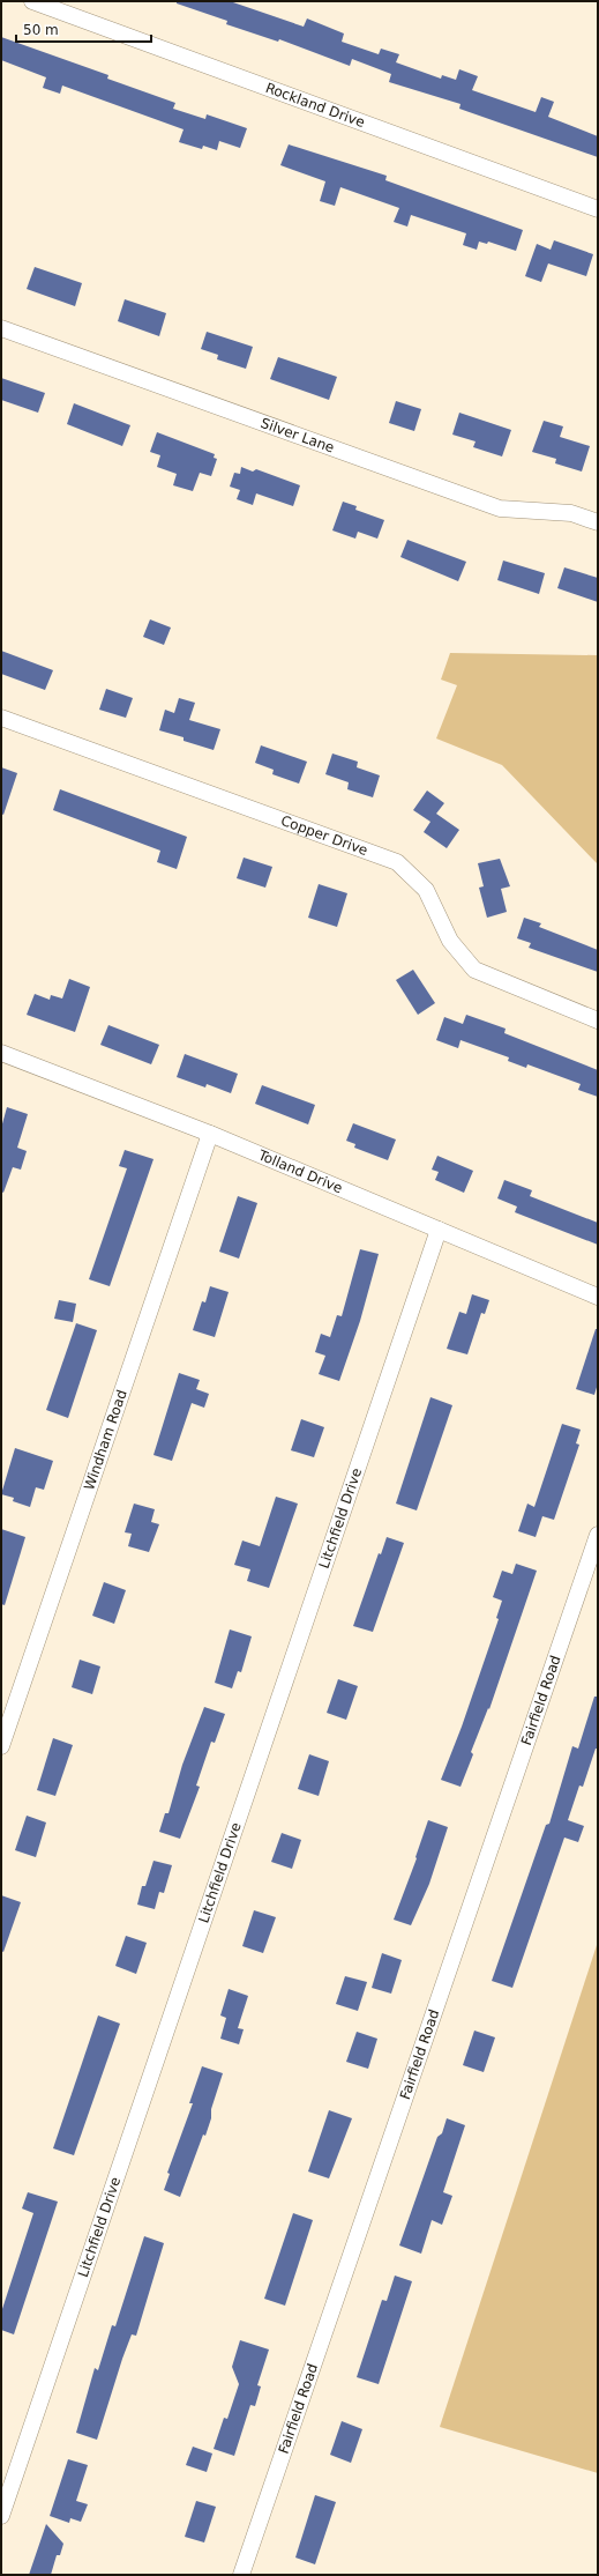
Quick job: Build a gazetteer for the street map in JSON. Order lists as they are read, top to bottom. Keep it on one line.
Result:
{"streets":{"street":["Rockland Drive","Silver Lane","Copper Drive","Tolland Drive","Windham Road","Litchfield Drive","Fairfield Road"]},"crossings":[["Tolland Drive","Windham Road"],["Tolland Drive","Litchfield Drive"]],"scale_bar":"50 m"}
